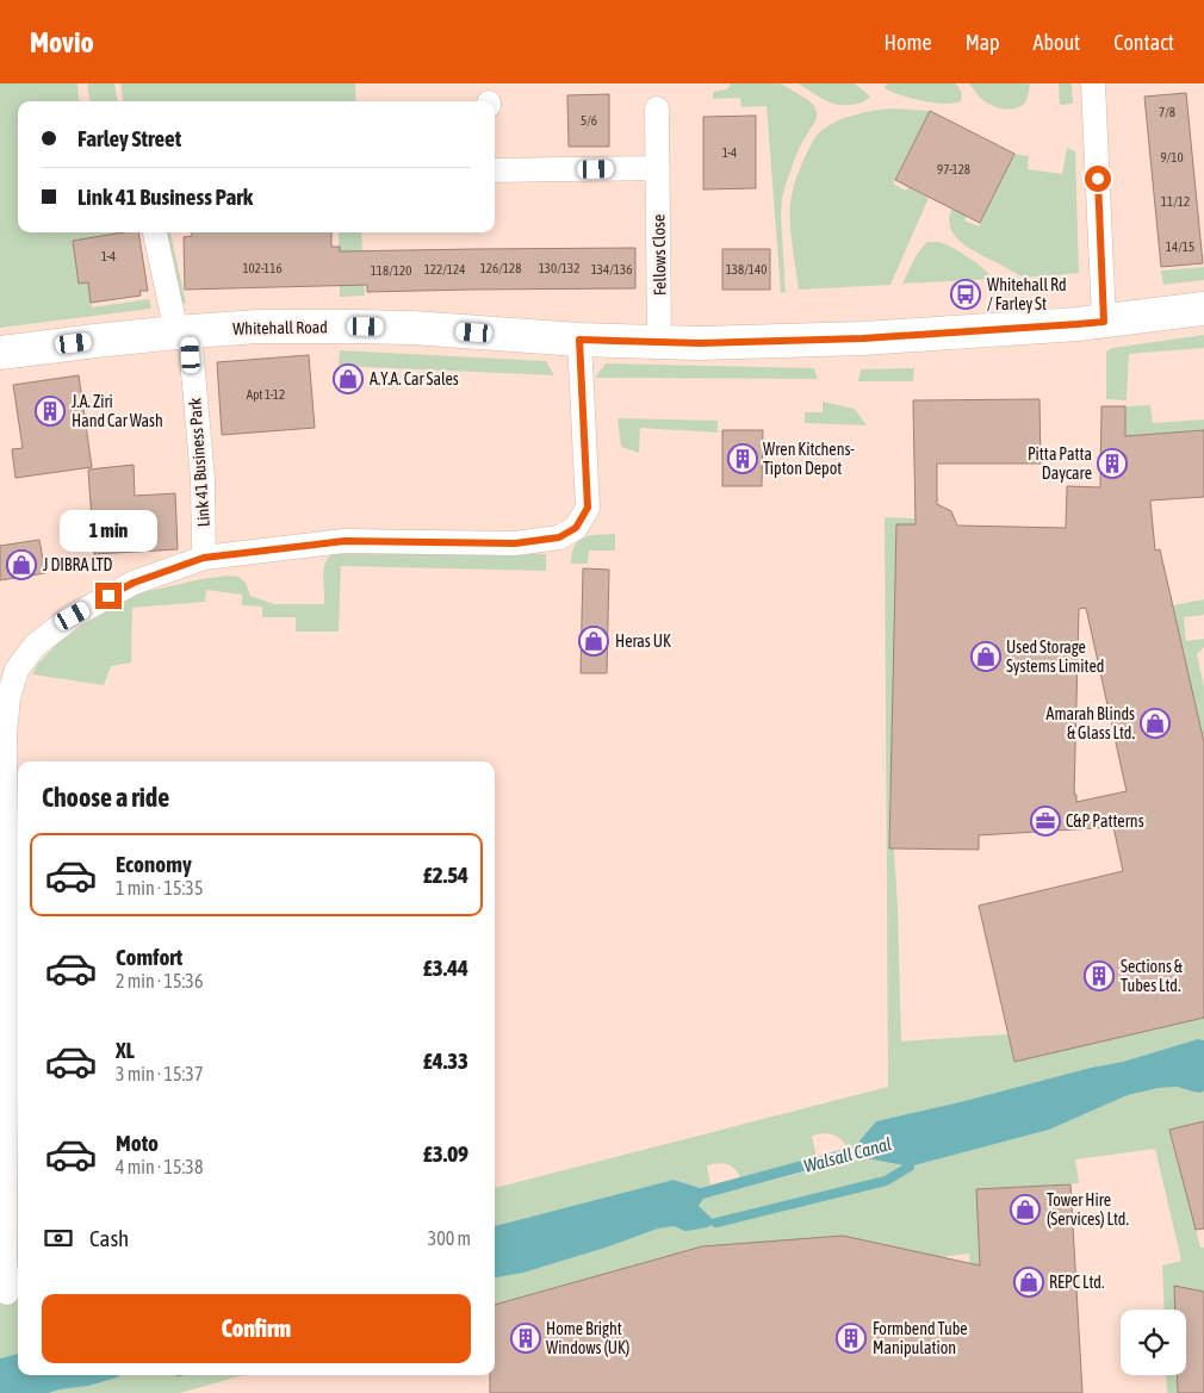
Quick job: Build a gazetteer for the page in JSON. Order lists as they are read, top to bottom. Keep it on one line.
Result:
{"streets":{"main road":["Whitehall Road"],"street":["Fellows Close","Link 41 Business Park"]},"crossings":[["Fellows Close","Whitehall Road"],["Whitehall Road","Link 41 Business Park"]],"water":["Walsall Canal"],"places":{"bus stop":["Whitehall Rd / Farley St"],"shop":["A.Y.A. Car Sales","J DIBRA LTD","Heras UK","Used Storage Systems Limited","Amarah Blinds & Glass Ltd.","Tower Hire (Services) Ltd.","REPC Ltd."],"building":["J.A. Ziri Hand Car Wash","Wren Kitchens- Tipton Depot","Pitta Patta Daycare","Sections & Tubes Ltd.","Home Bright Windows (UK)","Formbend Tube Manipulation"],"office":["C&P Patterns"]},"house_numbers":["7/8","5/6","1-4","9/10","97-128","11/12","14/15","1-4","102-116","126/128","130/132","122/124","134/136","138/140","118/120","Apt 1-12"],"page":{"header":"Movio","nav":["Home","Map","About","Contact"],"banner":["Farley Street","Link 41 Business Park"],"bubble":"1 min","heading":"Choose a ride","list":[{"name":"Economy","note":"1 min · 15:35","value":"£2.54"},{"name":"Comfort","note":"2 min · 15:36","value":"£3.44"},{"name":"XL","note":"3 min · 15:37","value":"£4.33"},{"name":"Moto","note":"4 min · 15:38","value":"£3.09"}],"pay":["Cash","300 m"],"buttons":"Confirm"}}
